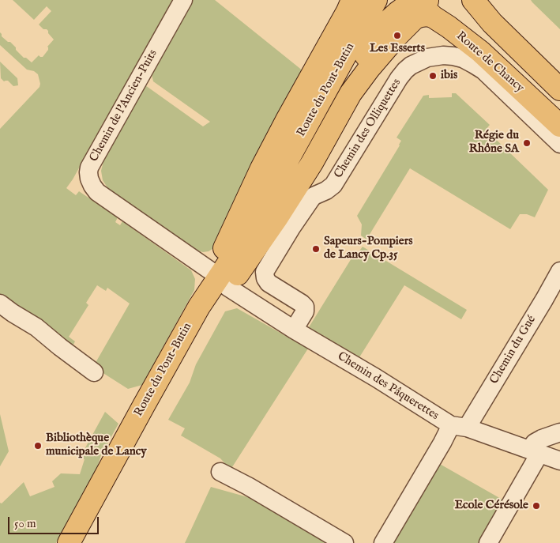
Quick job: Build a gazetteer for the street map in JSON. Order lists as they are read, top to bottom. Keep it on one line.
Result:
{"streets":{"main road":["Route de Chancy","Route du Pont-Butin"],"street":["Chemin de l'Ancien-Puits","Chemin des Olliquettes","Chemin du Gué","Chemin des Pâquerettes"]},"crossings":[["Chemin de l'Ancien-Puits","Chemin des Pâquerettes"],["Chemin des Olliquettes","Chemin des Pâquerettes"],["Chemin du Gué","Chemin des Pâquerettes"]],"places":["Les Esserts","ibis","Régie du Rhône SA","Sapeurs-Pompiers de Lancy Cp.35","Bibliothèque municipale de Lancy","Ecole Cérésole"],"scale_bar":"50 m"}
